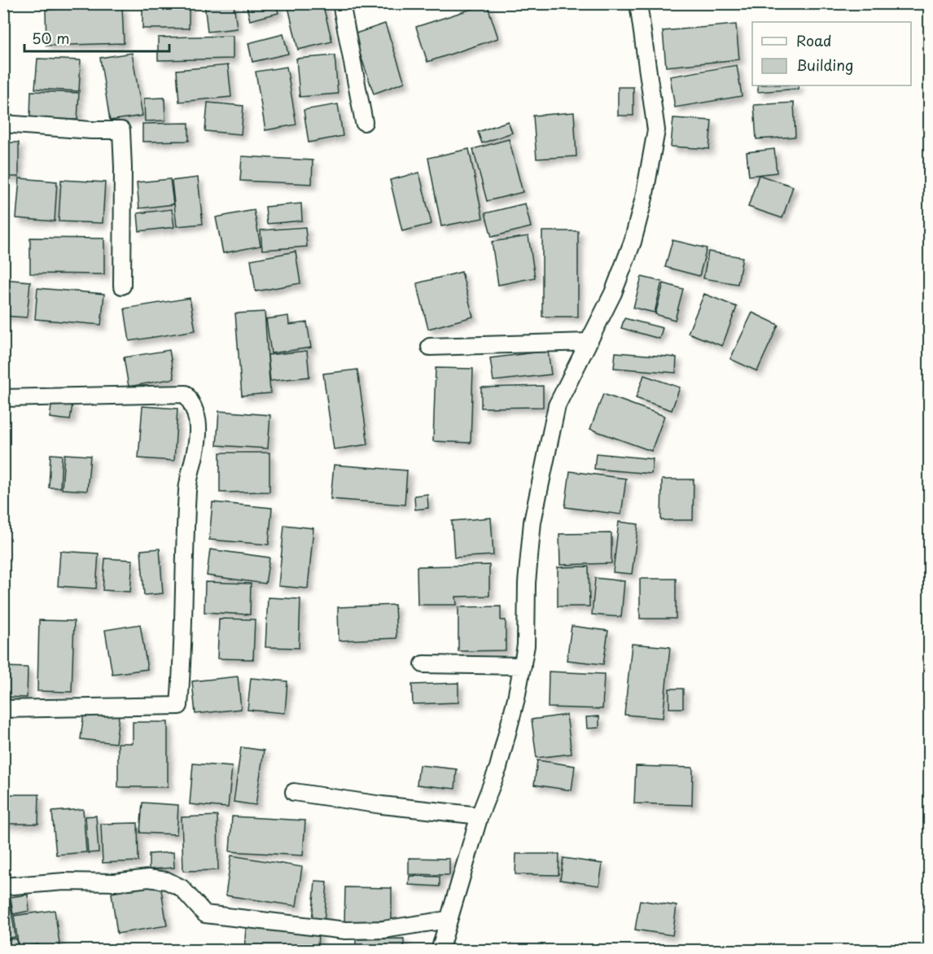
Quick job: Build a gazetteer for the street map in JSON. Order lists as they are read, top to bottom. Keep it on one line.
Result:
{"legend":["Road","Building"],"scale_bar":"50 m"}
